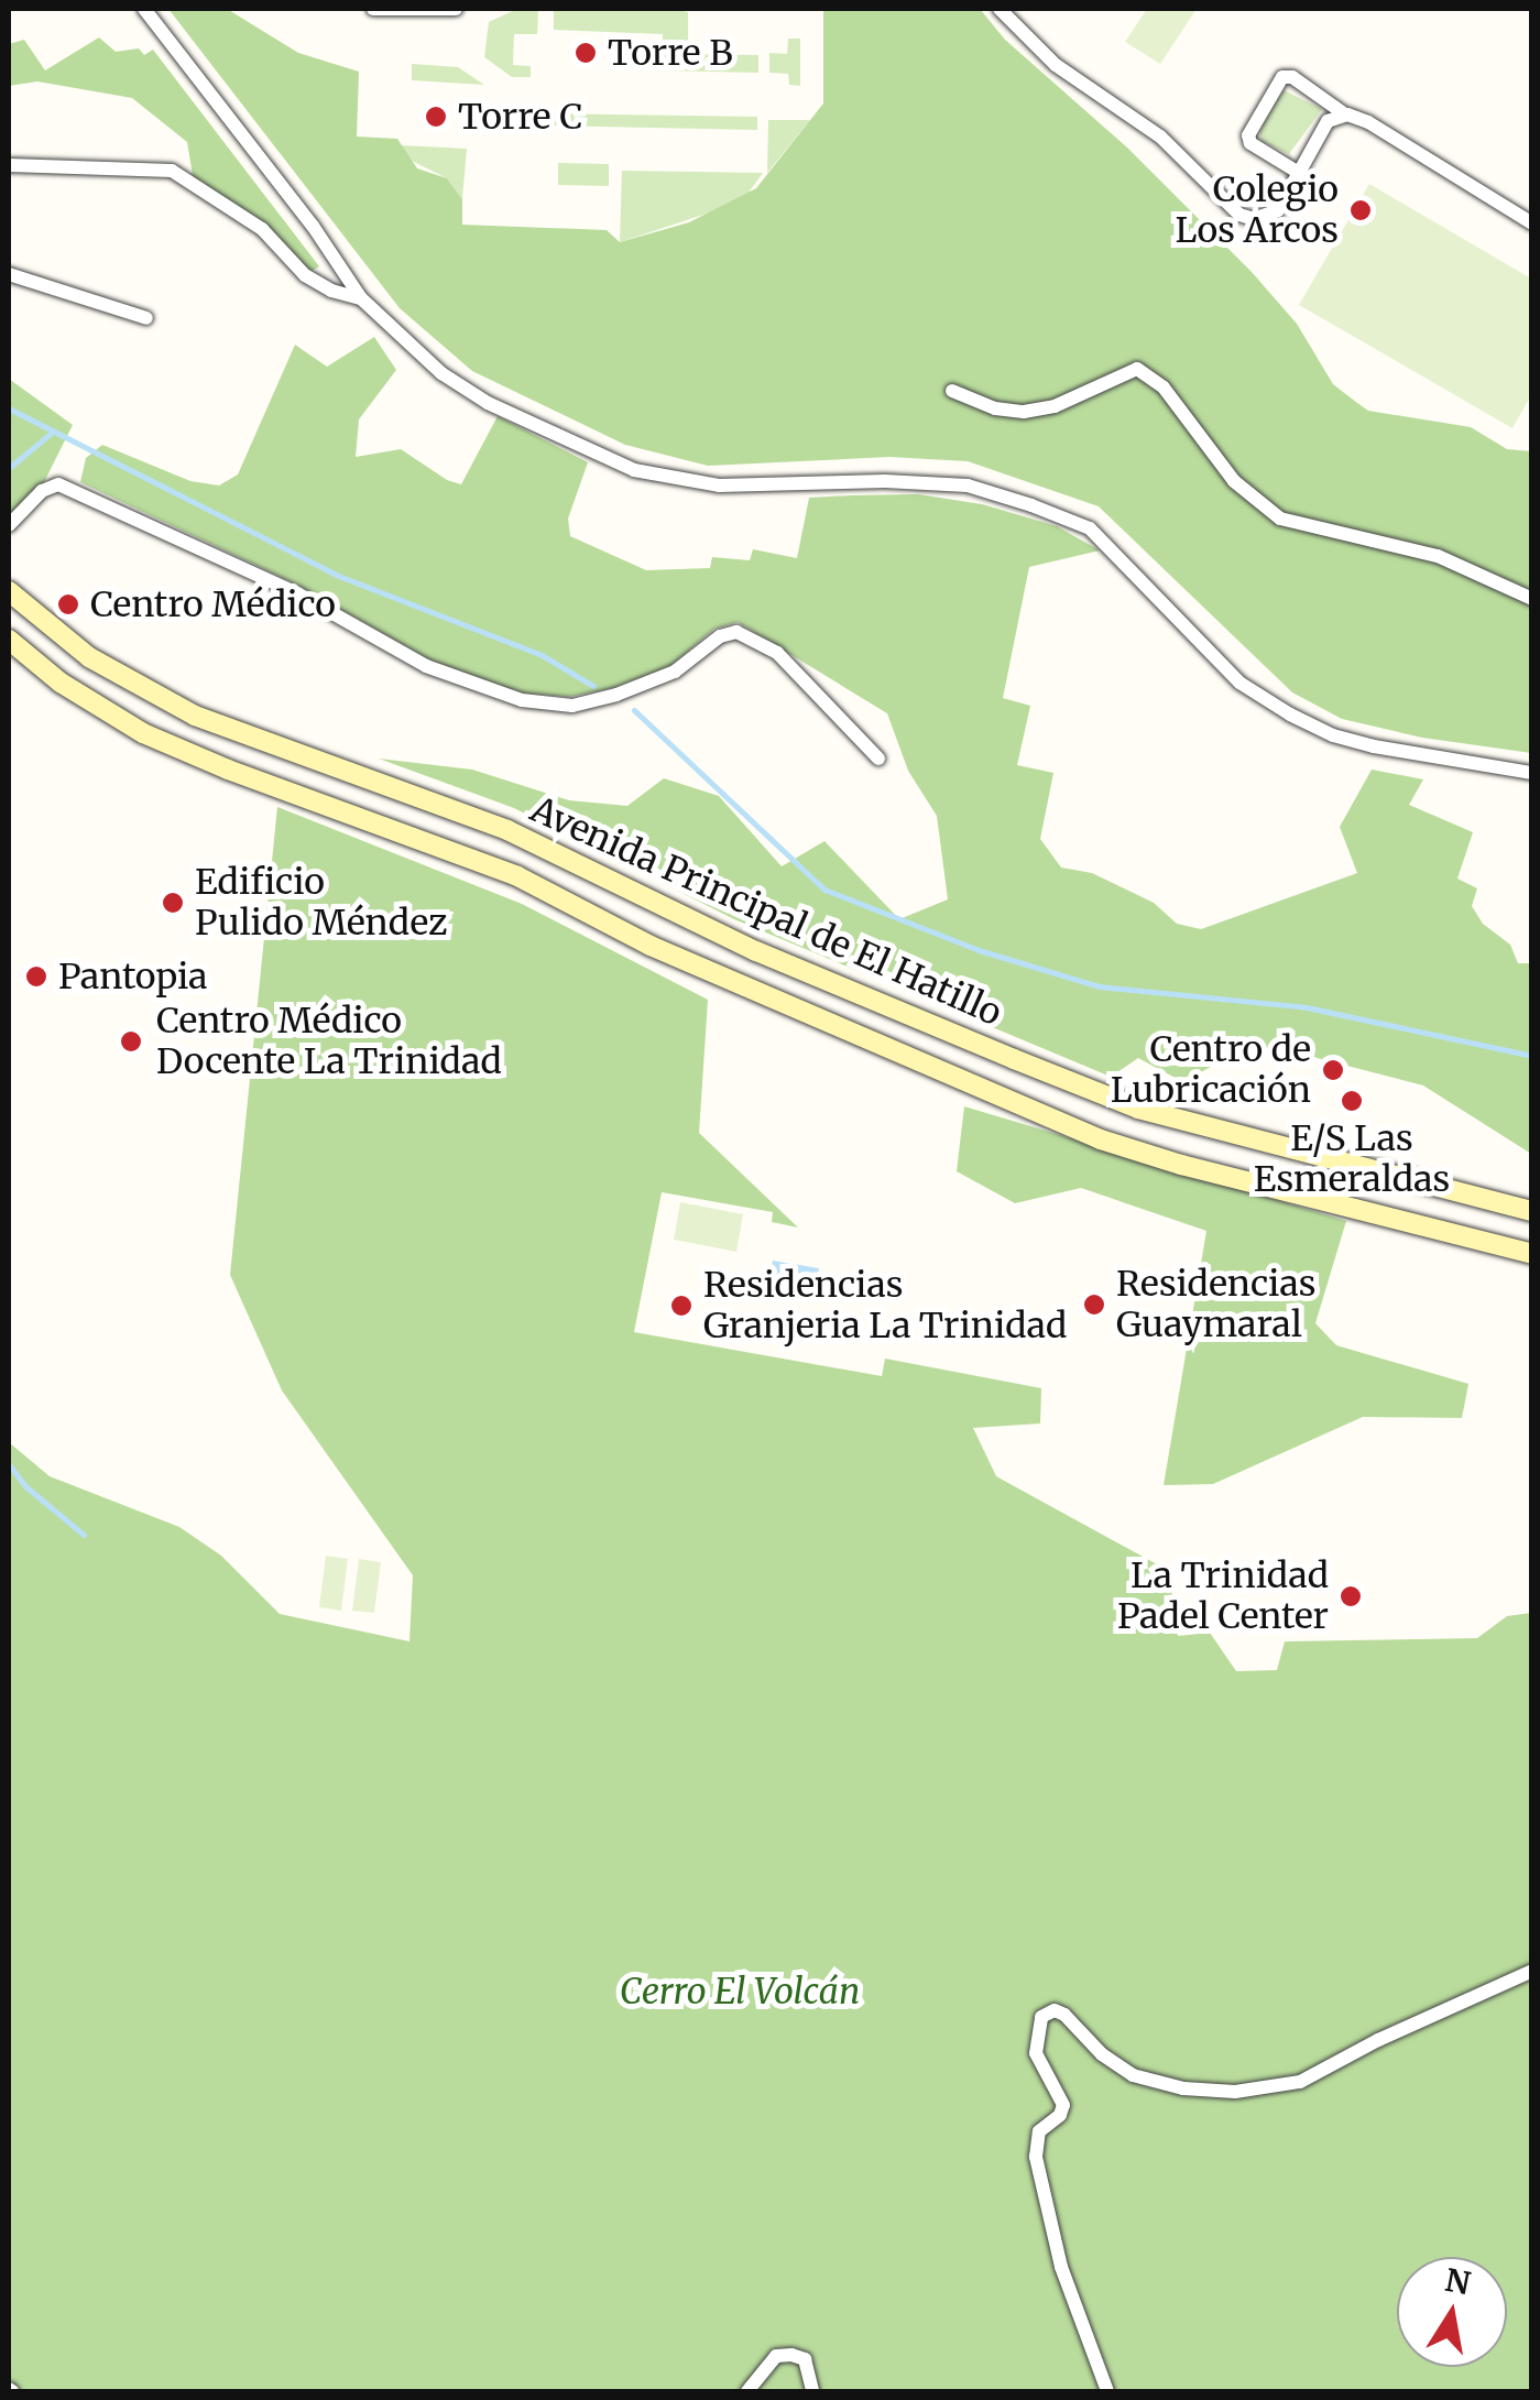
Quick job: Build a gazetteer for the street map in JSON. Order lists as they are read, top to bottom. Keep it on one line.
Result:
{"streets":{"main road":["Avenida Principal de El Hatillo"]},"parks":["Cerro El Volcán"],"places":["Torre B","Torre C","Colegio Los Arcos","Centro Médico","Edificio Pulido Méndez","Pantopia","Centro Médico Docente La Trinidad","Centro de Lubricación","E/S Las Esmeraldas","Residencias Guaymaral","Residencias Granjeria La Trinidad","La Trinidad Padel Center"],"north":"top"}
